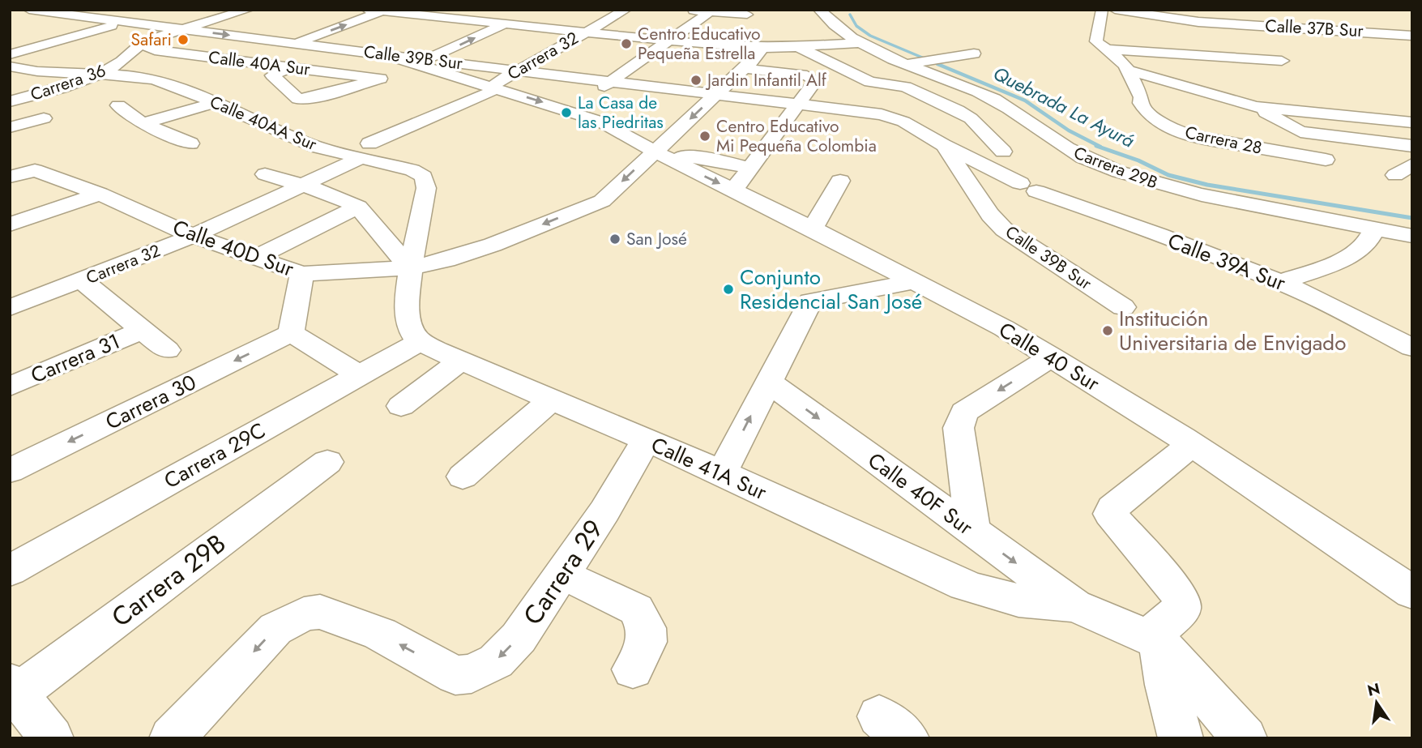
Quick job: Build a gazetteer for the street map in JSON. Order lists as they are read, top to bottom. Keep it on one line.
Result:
{"streets":{"street":["Calle 37B Sur","Carrera 32","Calle 39B Sur","Calle 40A Sur","Carrera 36","Calle 40AA Sur","Carrera 28","Carrera 29B","Calle 40D Sur","Calle 39A Sur","Calle 40 Sur","Carrera 31","Carrera 30","Carrera 29C","Calle 41A Sur","Calle 40F Sur","Carrera 29"]},"crossings":[["Carrera 32","Calle 39B Sur"],["Carrera 32","Calle 40AA Sur"],["Carrera 32","Calle 40D Sur"],["Carrera 32","Calle 40 Sur"],["Calle 39B Sur","Carrera 36"],["Calle 39B Sur","Calle 39A Sur"],["Calle 39B Sur","Calle 40 Sur"],["Calle 40A Sur","Carrera 36"],["Carrera 36","Calle 40AA Sur"],["Calle 40D Sur","Carrera 30"],["Carrera 29C","Calle 41A Sur"],["Calle 41A Sur","Calle 40F Sur"],["Calle 41A Sur","Carrera 29"]],"one_way":["Calle 40F Sur","Carrera 29"],"water":["Quebrada La Ayurá"],"places":["Safari","Centro Educativo Pequeña Estrella","Jardin Infantil Alf","La Casa de las Piedritas","Centro Educativo Mi Pequeña Colombia","San José","Conjunto Residencial San José","Institución Universitaria de Envigado"],"north":"top"}
